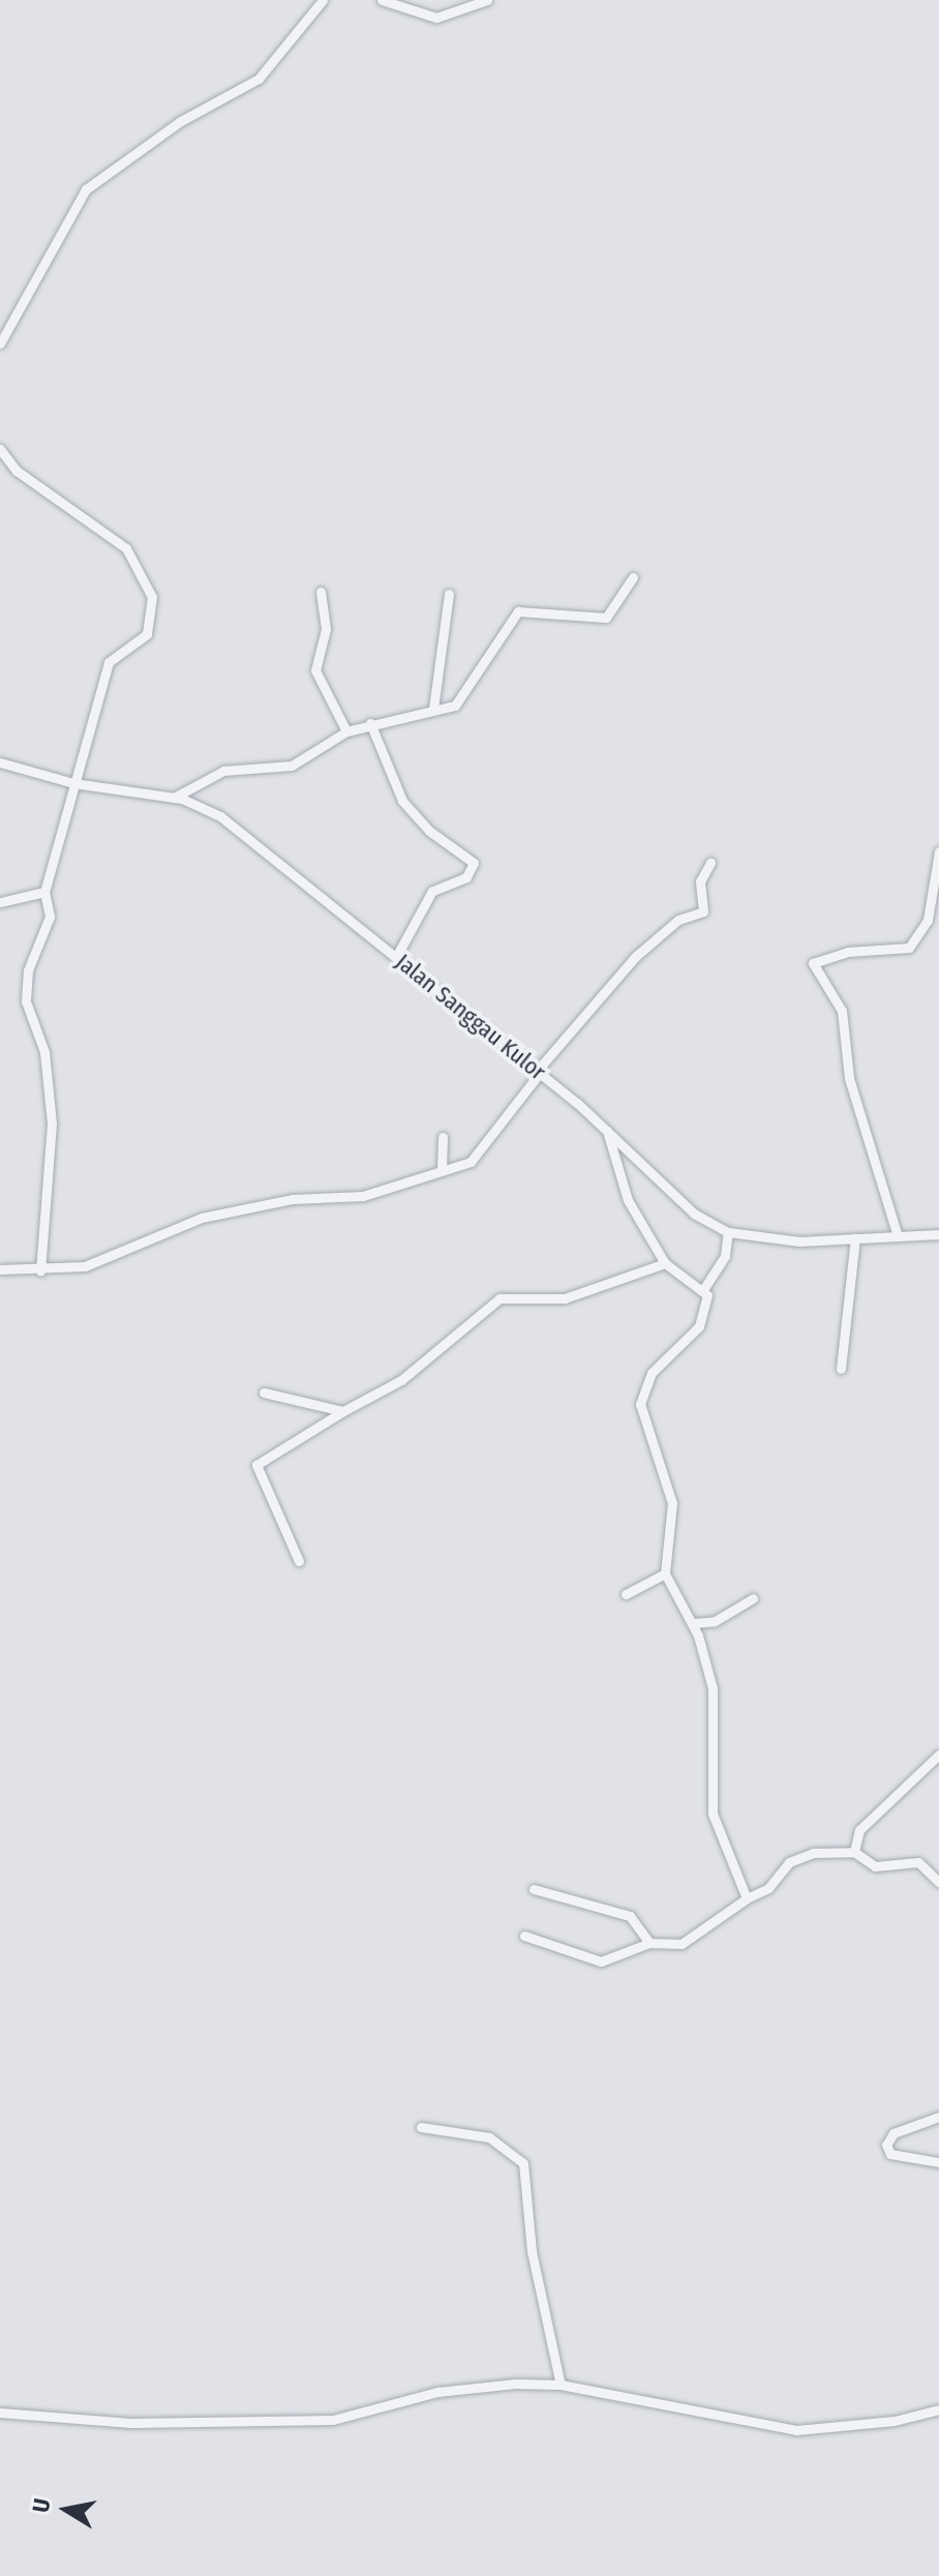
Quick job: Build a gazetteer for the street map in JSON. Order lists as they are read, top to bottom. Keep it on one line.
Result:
{"streets":{"street":["Jalan Sanggau Kulor"]},"north":"left"}
